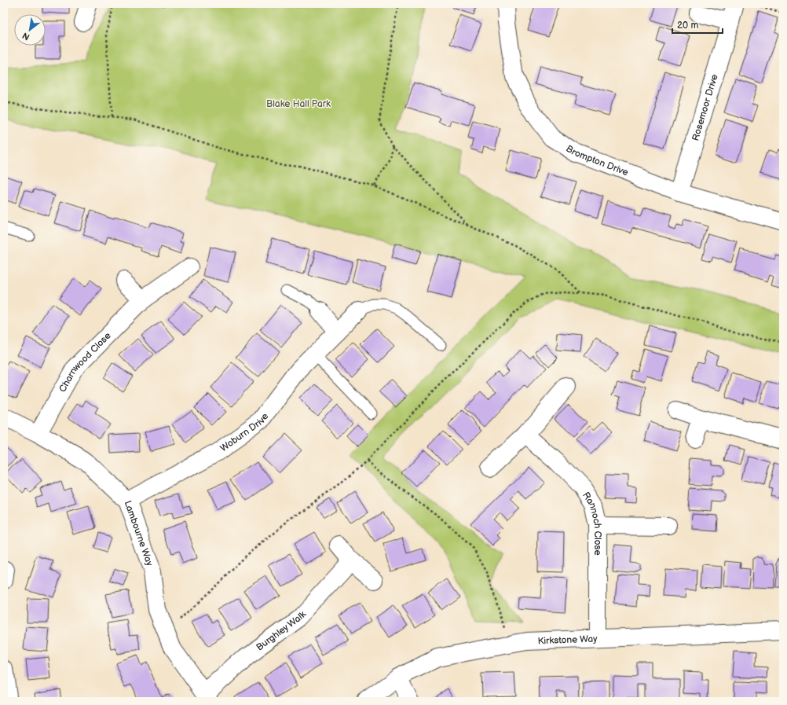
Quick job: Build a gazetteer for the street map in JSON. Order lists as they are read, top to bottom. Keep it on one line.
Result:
{"streets":{"street":["Rosemoor Drive","Brompton Drive","Charnwood Close","Woburn Drive","Rannoch Close","Lambourne Way","Burghley Walk","Kirkstone Way"]},"crossings":[["Rosemoor Drive","Brompton Drive"],["Charnwood Close","Lambourne Way"],["Woburn Drive","Lambourne Way"],["Rannoch Close","Kirkstone Way"],["Lambourne Way","Burghley Walk"]],"parks":["Blake Hall Park"],"scale_bar":"20 m","north":"bottom left"}
